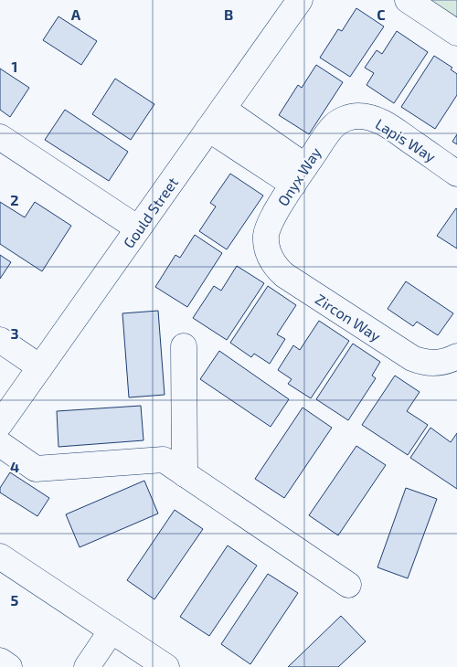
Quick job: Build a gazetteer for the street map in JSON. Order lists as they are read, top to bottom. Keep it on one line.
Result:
{"streets":{"street":["Lapis Way","Onyx Way","Gould Street","Zircon Way"]},"crossings":[["Lapis Way","Onyx Way"],["Onyx Way","Zircon Way"]],"grid":{"columns":["A","B","C"],"rows":["1","2","3","4","5"]}}
